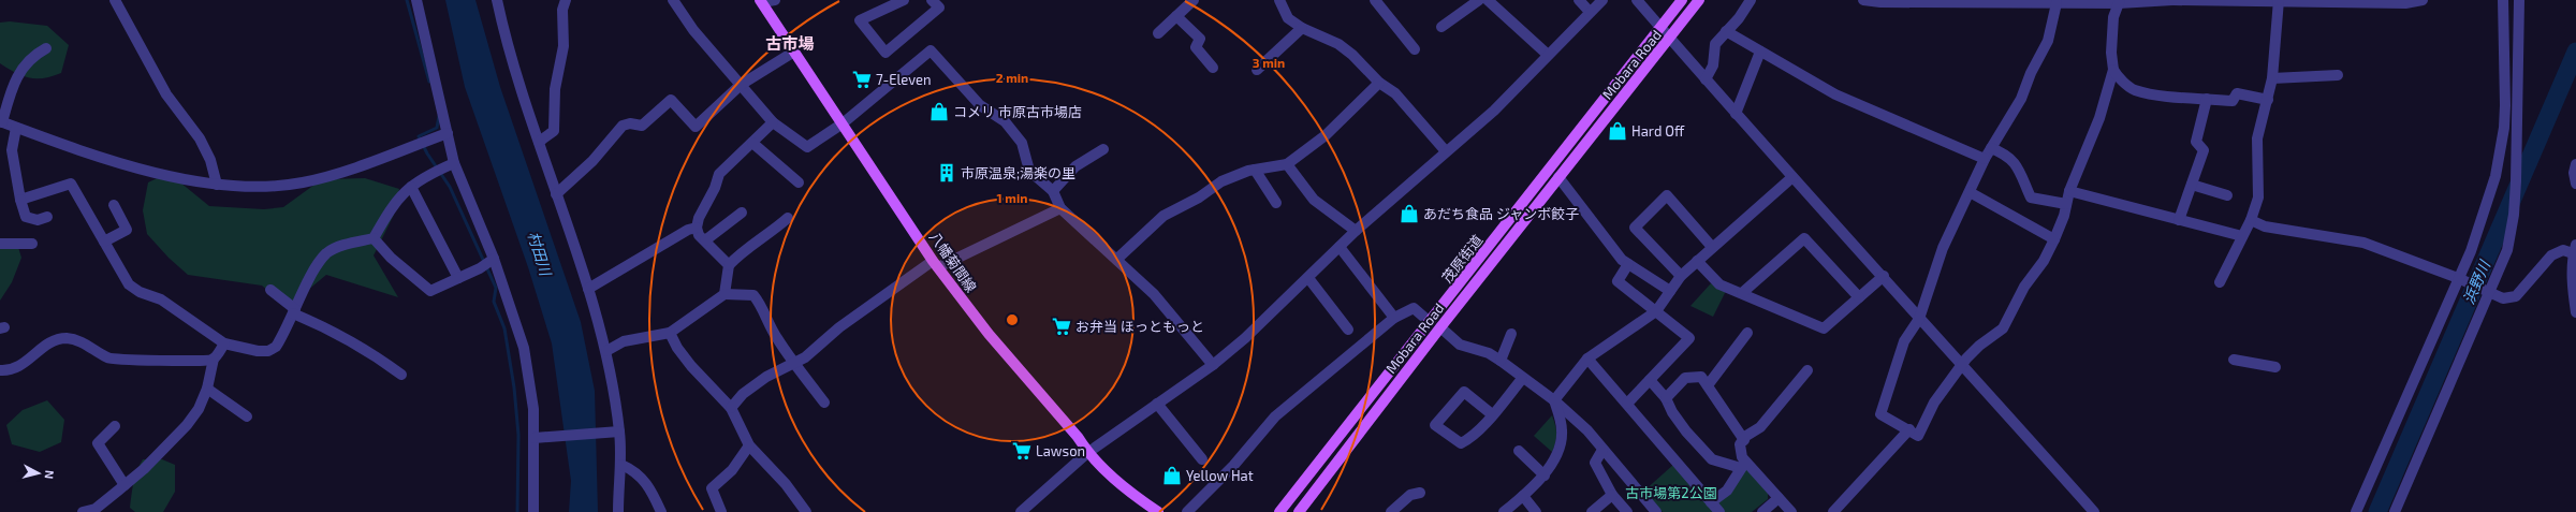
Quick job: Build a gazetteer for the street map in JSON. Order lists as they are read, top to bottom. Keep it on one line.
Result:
{"streets":{"main road":["Mobara Road","茂原街道","八幡菊間線"]},"districts":["古市場"],"water":["村田川","浜野川"],"parks":["古市場第2公園"],"places":{"supermarket":["7-Eleven","お弁当 ほっともっと","Lawson"],"shop":["コメリ 市原古市場店","Hard Off","あだち食品 ジャンボ餃子","Yellow Hat"],"building":["市原温泉;湯楽の里"]},"north":"right","rings":["3 min","2 min","1 min"]}
